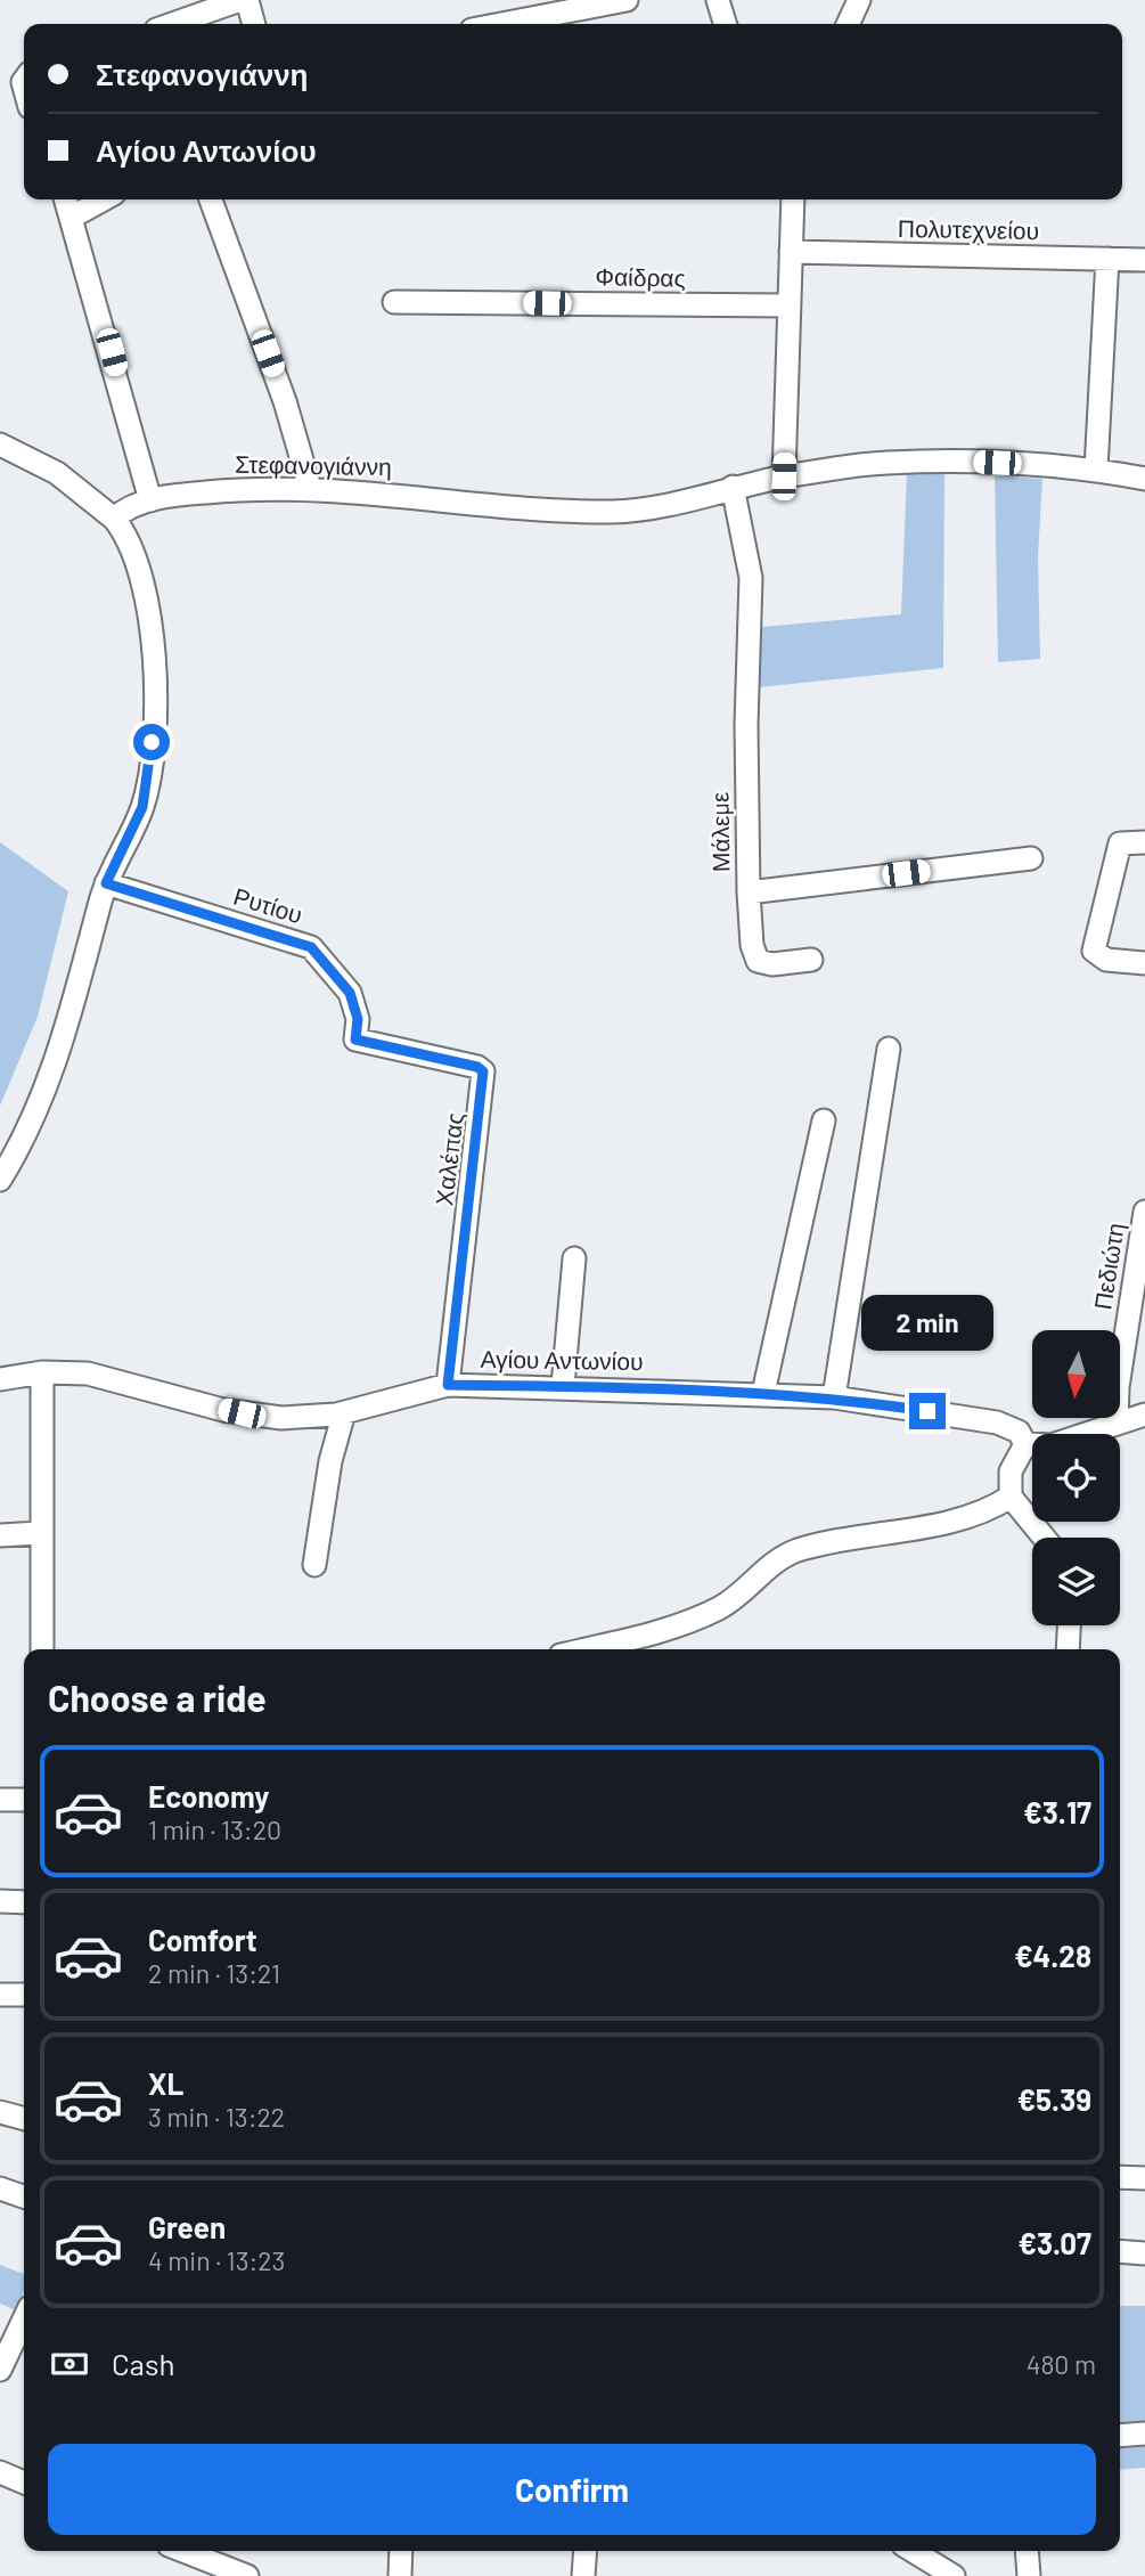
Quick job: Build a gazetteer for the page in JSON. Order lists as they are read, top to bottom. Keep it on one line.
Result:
{"streets":{"street":["Πολυτεχνείου","Φαίδρας","Στεφανογιάννη","Μάλεμε","Ρυτίου","Χαλέπας","Πεδιώτη","Αγίου Αντωνίου"]},"crossings":[["Στεφανογιάννη","Μάλεμε"],["Ρυτίου","Χαλέπας"],["Χαλέπας","Αγίου Αντωνίου"]],"north":"bottom","page":{"banner":["Στεφανογιάννη","Αγίου Αντωνίου"],"bubble":"2 min","heading":"Choose a ride","list":[{"name":"Economy","note":"1 min · 13:20","value":"€3.17"},{"name":"Comfort","note":"2 min · 13:21","value":"€4.28"},{"name":"XL","note":"3 min · 13:22","value":"€5.39"},{"name":"Green","note":"4 min · 13:23","value":"€3.07"}],"pay":["Cash","480 m"],"buttons":"Confirm"}}
